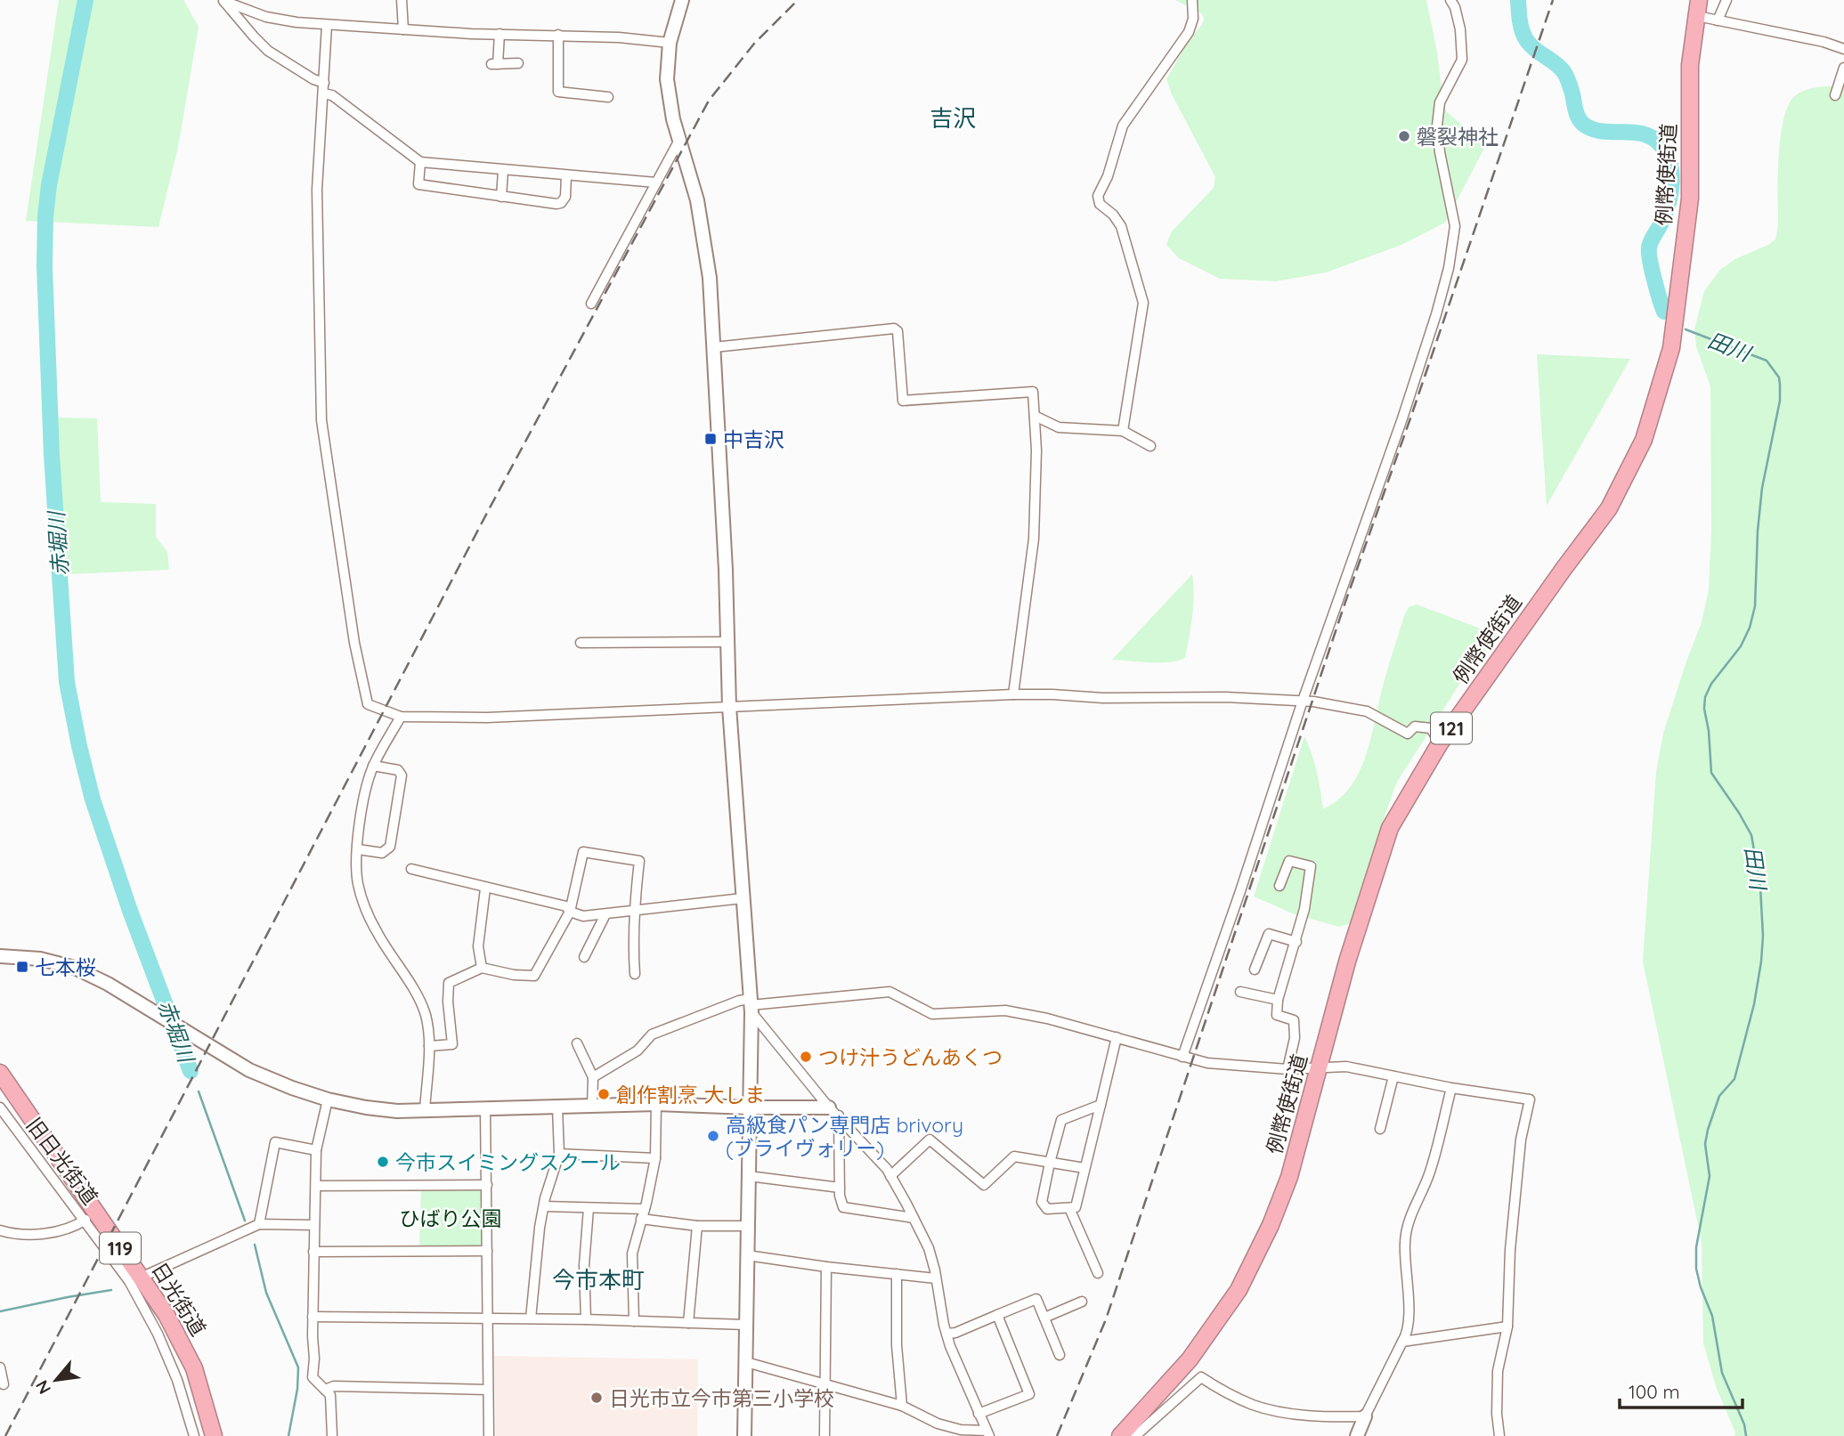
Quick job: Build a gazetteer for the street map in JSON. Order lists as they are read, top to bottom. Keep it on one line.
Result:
{"streets":{"highway":["例幣使街道","121","119","日光街道"],"street":["旧日光街道"]},"districts":["吉沢","今市本町"],"water":["田川","赤堀川"],"parks":["ひばり公園"],"places":{"other":["磐裂神社","つけ汁うどんあくつ","創作割烹 大しま","高級食パン専門店 brivory (ブライヴォリー)","今市スイミングスクール","日光市立今市第三小学校"],"transit":["中吉沢","七本桜"]},"scale_bar":"100 m","north":"bottom left"}
